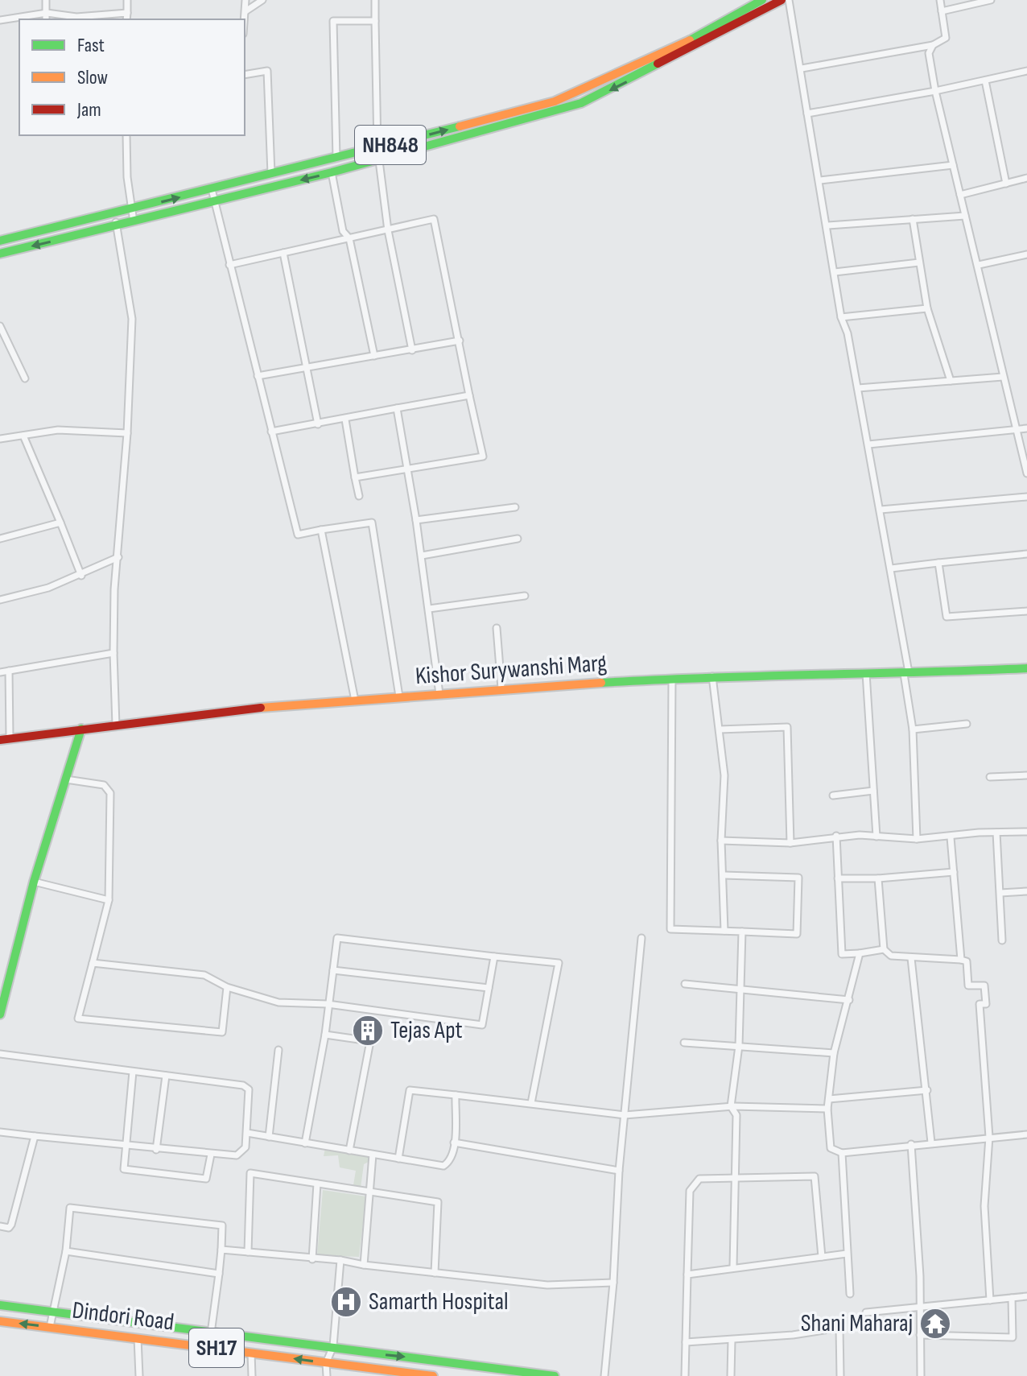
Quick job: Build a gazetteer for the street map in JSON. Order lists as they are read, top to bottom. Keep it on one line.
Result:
{"streets":{"main road":["NH848","Kishor Surywanshi Marg","Dindori Road","SH17"]},"places":{"building":["Tejas Apt"],"hospital":["Samarth Hospital"],"temple":["Shani Maharaj"]},"legend":["Fast","Slow","Jam"]}
